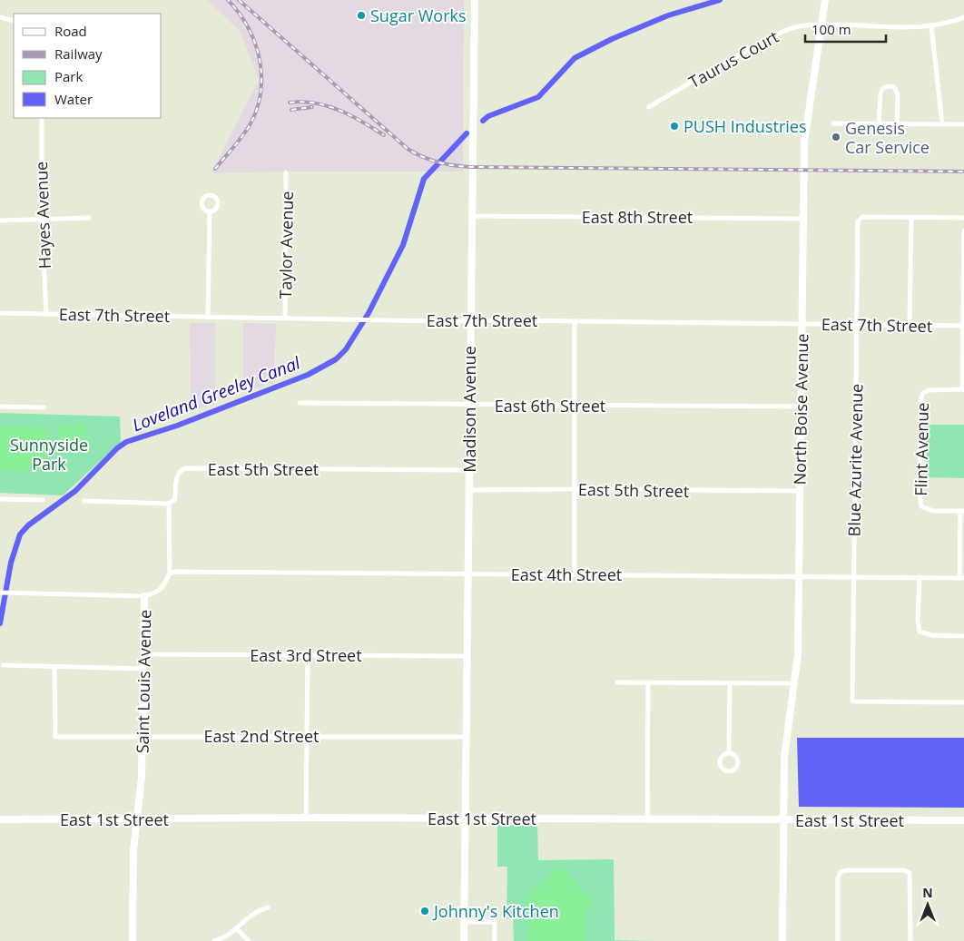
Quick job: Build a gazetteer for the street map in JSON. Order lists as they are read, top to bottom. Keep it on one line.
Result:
{"streets":{"main road":["Madison Avenue","North Boise Avenue","Saint Louis Avenue","East 1st Street"],"street":["Taurus Court","Hayes Avenue","East 8th Street","Taylor Avenue","East 7th Street","East 6th Street","Flint Avenue","Blue Azurite Avenue","East 5th Street","East 4th Street","East 3rd Street","East 2nd Street"]},"crossings":[["Taurus Court","North Boise Avenue"],["Hayes Avenue","East 7th Street"],["East 8th Street","Madison Avenue"],["East 8th Street","North Boise Avenue"],["Taylor Avenue","East 7th Street"],["East 7th Street","Madison Avenue"],["East 7th Street","North Boise Avenue"],["East 7th Street","Blue Azurite Avenue"],["East 6th Street","Madison Avenue"],["East 6th Street","North Boise Avenue"],["Madison Avenue","East 5th Street"],["Madison Avenue","East 4th Street"],["Madison Avenue","East 3rd Street"],["Madison Avenue","East 2nd Street"],["Madison Avenue","East 1st Street"],["North Boise Avenue","East 5th Street"],["North Boise Avenue","East 4th Street"],["North Boise Avenue","East 1st Street"],["Blue Azurite Avenue","East 4th Street"],["East 4th Street","Saint Louis Avenue"],["East 3rd Street","Saint Louis Avenue"],["Saint Louis Avenue","East 2nd Street"],["Saint Louis Avenue","East 1st Street"]],"water":["Loveland Greeley Canal"],"parks":["Sunnyside Park"],"places":["Sugar Works","PUSH Industries","Genesis Car Service","Johnny's Kitchen"],"legend":["Road","Railway","Park","Water"],"scale_bar":"100 m","north":"top"}
